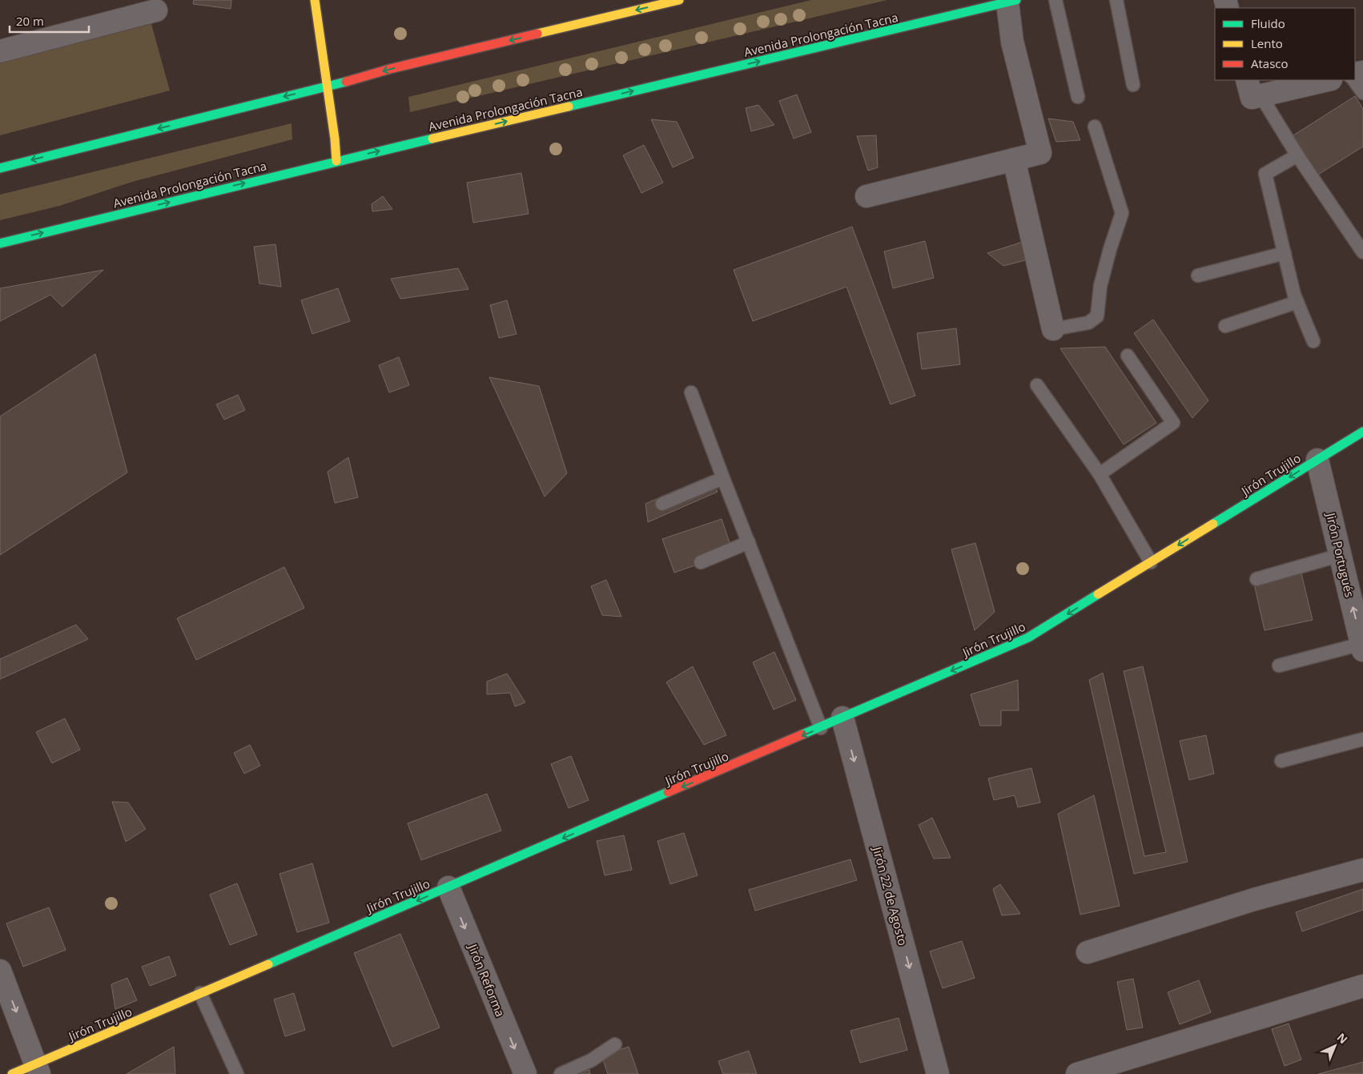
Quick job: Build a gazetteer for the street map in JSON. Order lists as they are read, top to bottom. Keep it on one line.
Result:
{"streets":{"main road":["Avenida Prolongación Tacna","Jirón Trujillo"],"street":["Jirón Portugués","Jirón 22 de Agosto","Jirón Reforma"]},"crossings":[["Jirón Trujillo","Jirón Portugués"],["Jirón Trujillo","Jirón 22 de Agosto"],["Jirón Trujillo","Jirón Reforma"]],"one_way":["Jirón Trujillo","Jirón Portugués","Jirón 22 de Agosto","Jirón Reforma"],"legend":["Fluido","Lento","Atasco"],"scale_bar":"20 m","north":"top right"}
